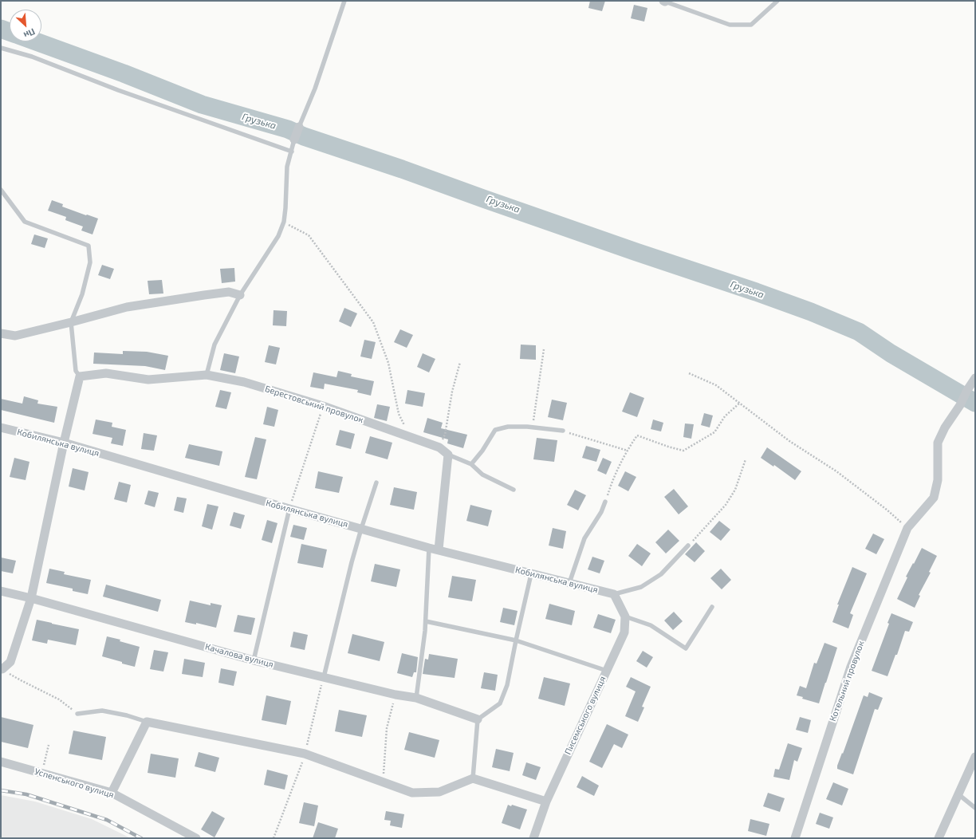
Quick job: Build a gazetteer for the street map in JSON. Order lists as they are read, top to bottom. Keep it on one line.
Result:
{"streets":{"street":["Берестовський провулок","Кобилянська вулиця","Качалова вулиця","Котельний провулок","Писемського вулиця","Успенського вулиця"]},"crossings":[["Кобилянська вулиця","Писемського вулиця"]],"water":["Грузька"],"north":"bottom right"}
